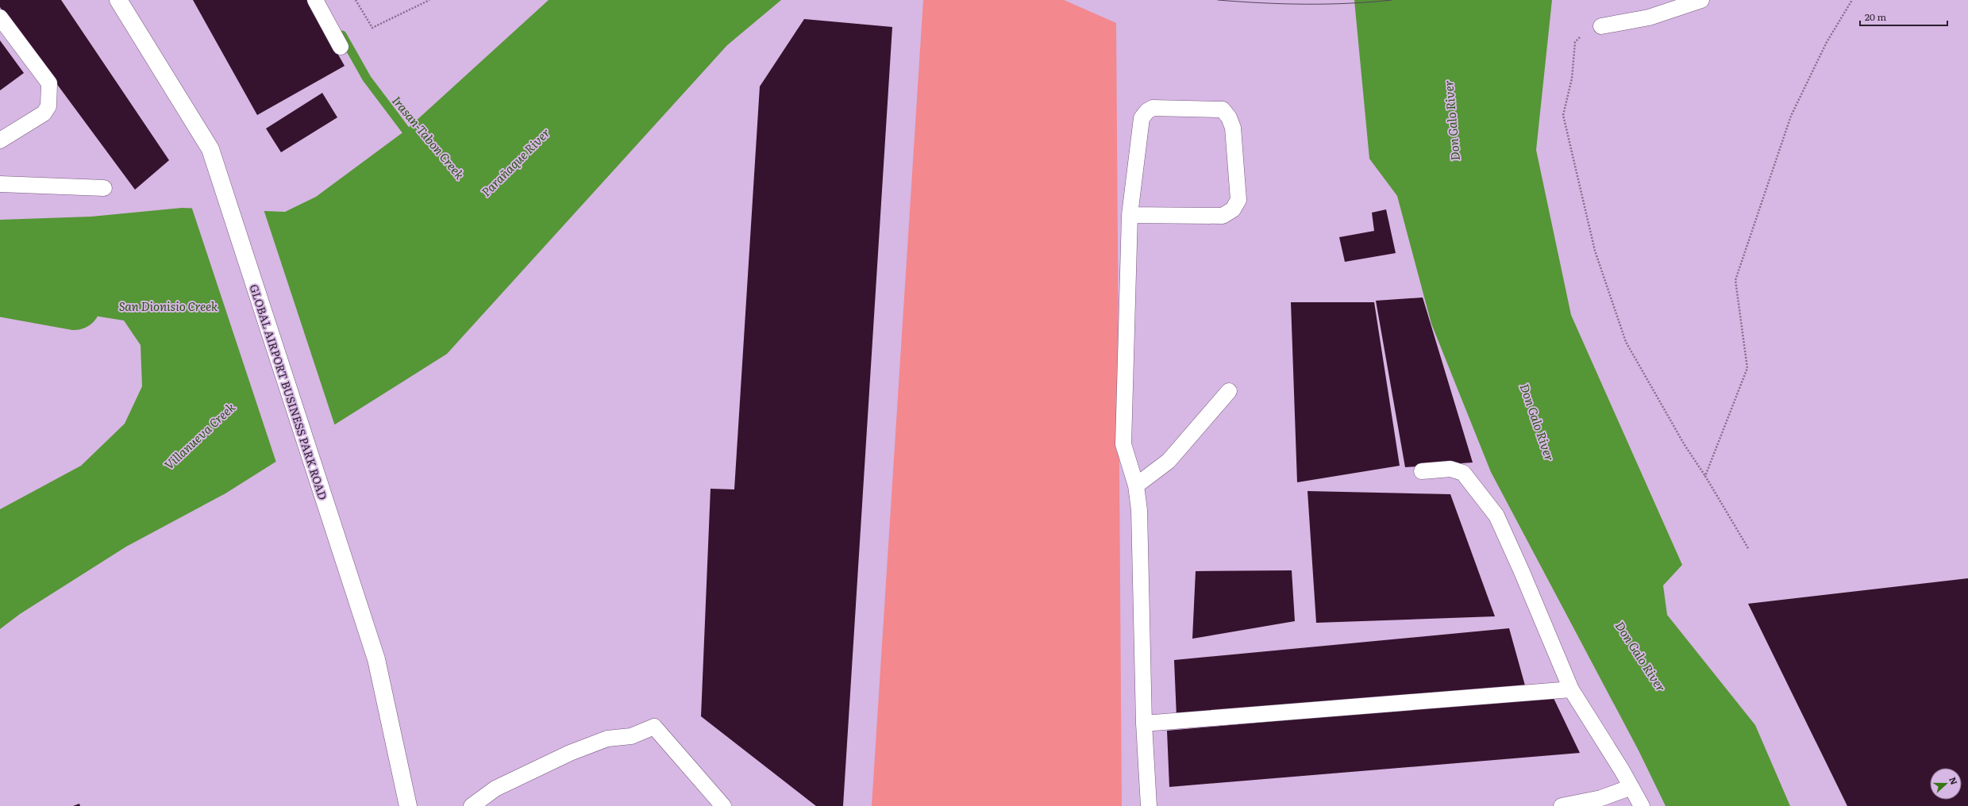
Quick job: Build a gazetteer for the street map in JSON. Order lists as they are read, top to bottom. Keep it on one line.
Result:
{"streets":{"street":["GLOBAL AIRPORT BUSINESS PARK ROAD"]},"water":["Don Galo River","Irasan-Tabon Creek","Parañaque River","San Dionisio Creek","Villanueva Creek"],"scale_bar":"20 m","north":"right"}
